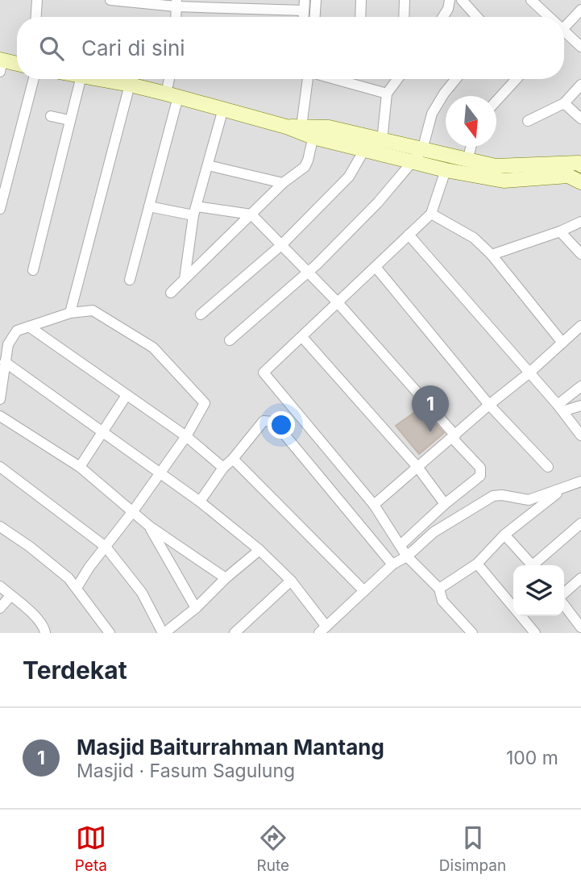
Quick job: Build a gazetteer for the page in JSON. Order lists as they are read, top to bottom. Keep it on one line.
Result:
{"north":"bottom","page":{"search":"Cari di sini","pins":"1","heading":"Terdekat","list":[{"mark":"1","name":"Masjid Baiturrahman Mantang","note":"Masjid · Fasum Sagulung","value":"100 m"}],"nav":["Peta","Rute","Disimpan"]}}
